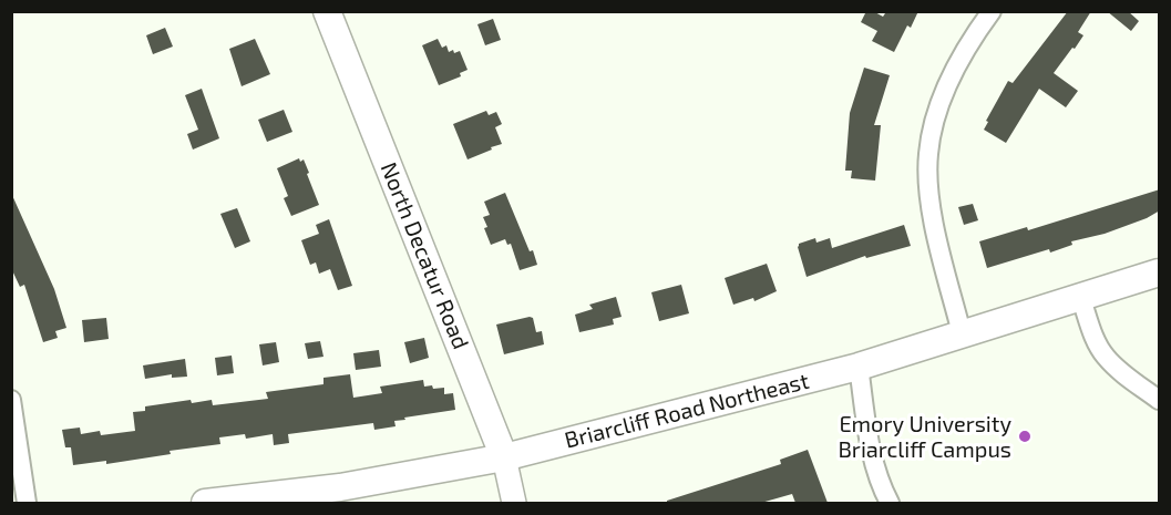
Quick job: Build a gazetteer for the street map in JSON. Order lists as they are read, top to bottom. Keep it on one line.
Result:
{"streets":{"main road":["North Decatur Road","Briarcliff Road Northeast"]},"crossings":[["North Decatur Road","Briarcliff Road Northeast"]],"places":["Emory University Briarcliff Campus"]}
